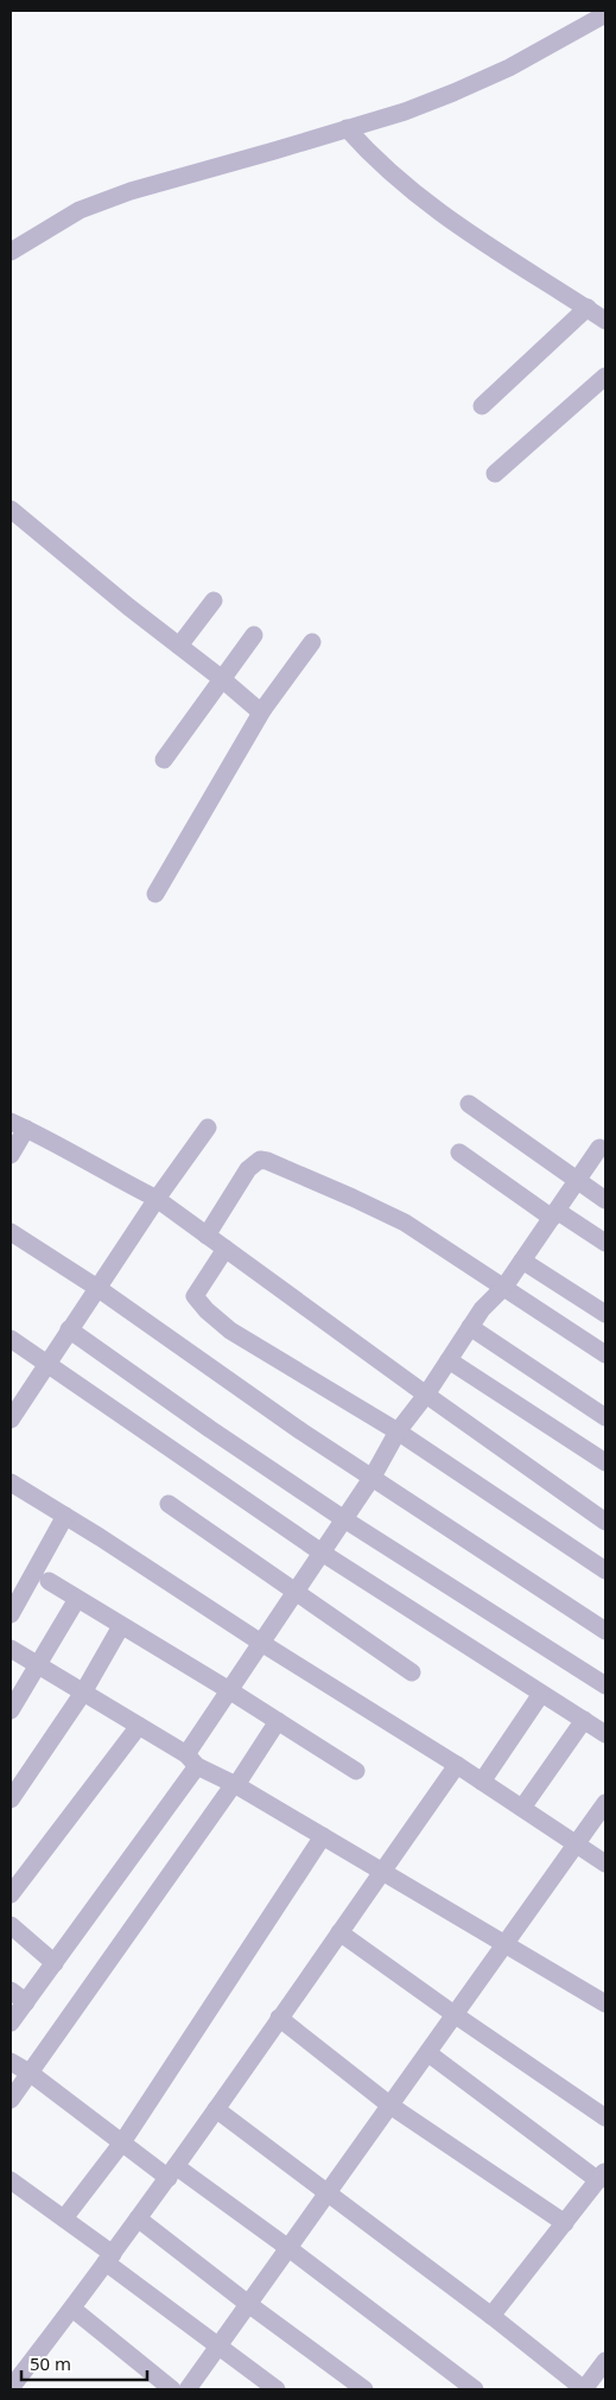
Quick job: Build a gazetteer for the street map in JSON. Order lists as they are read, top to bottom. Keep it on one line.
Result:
{"scale_bar":"50 m"}
